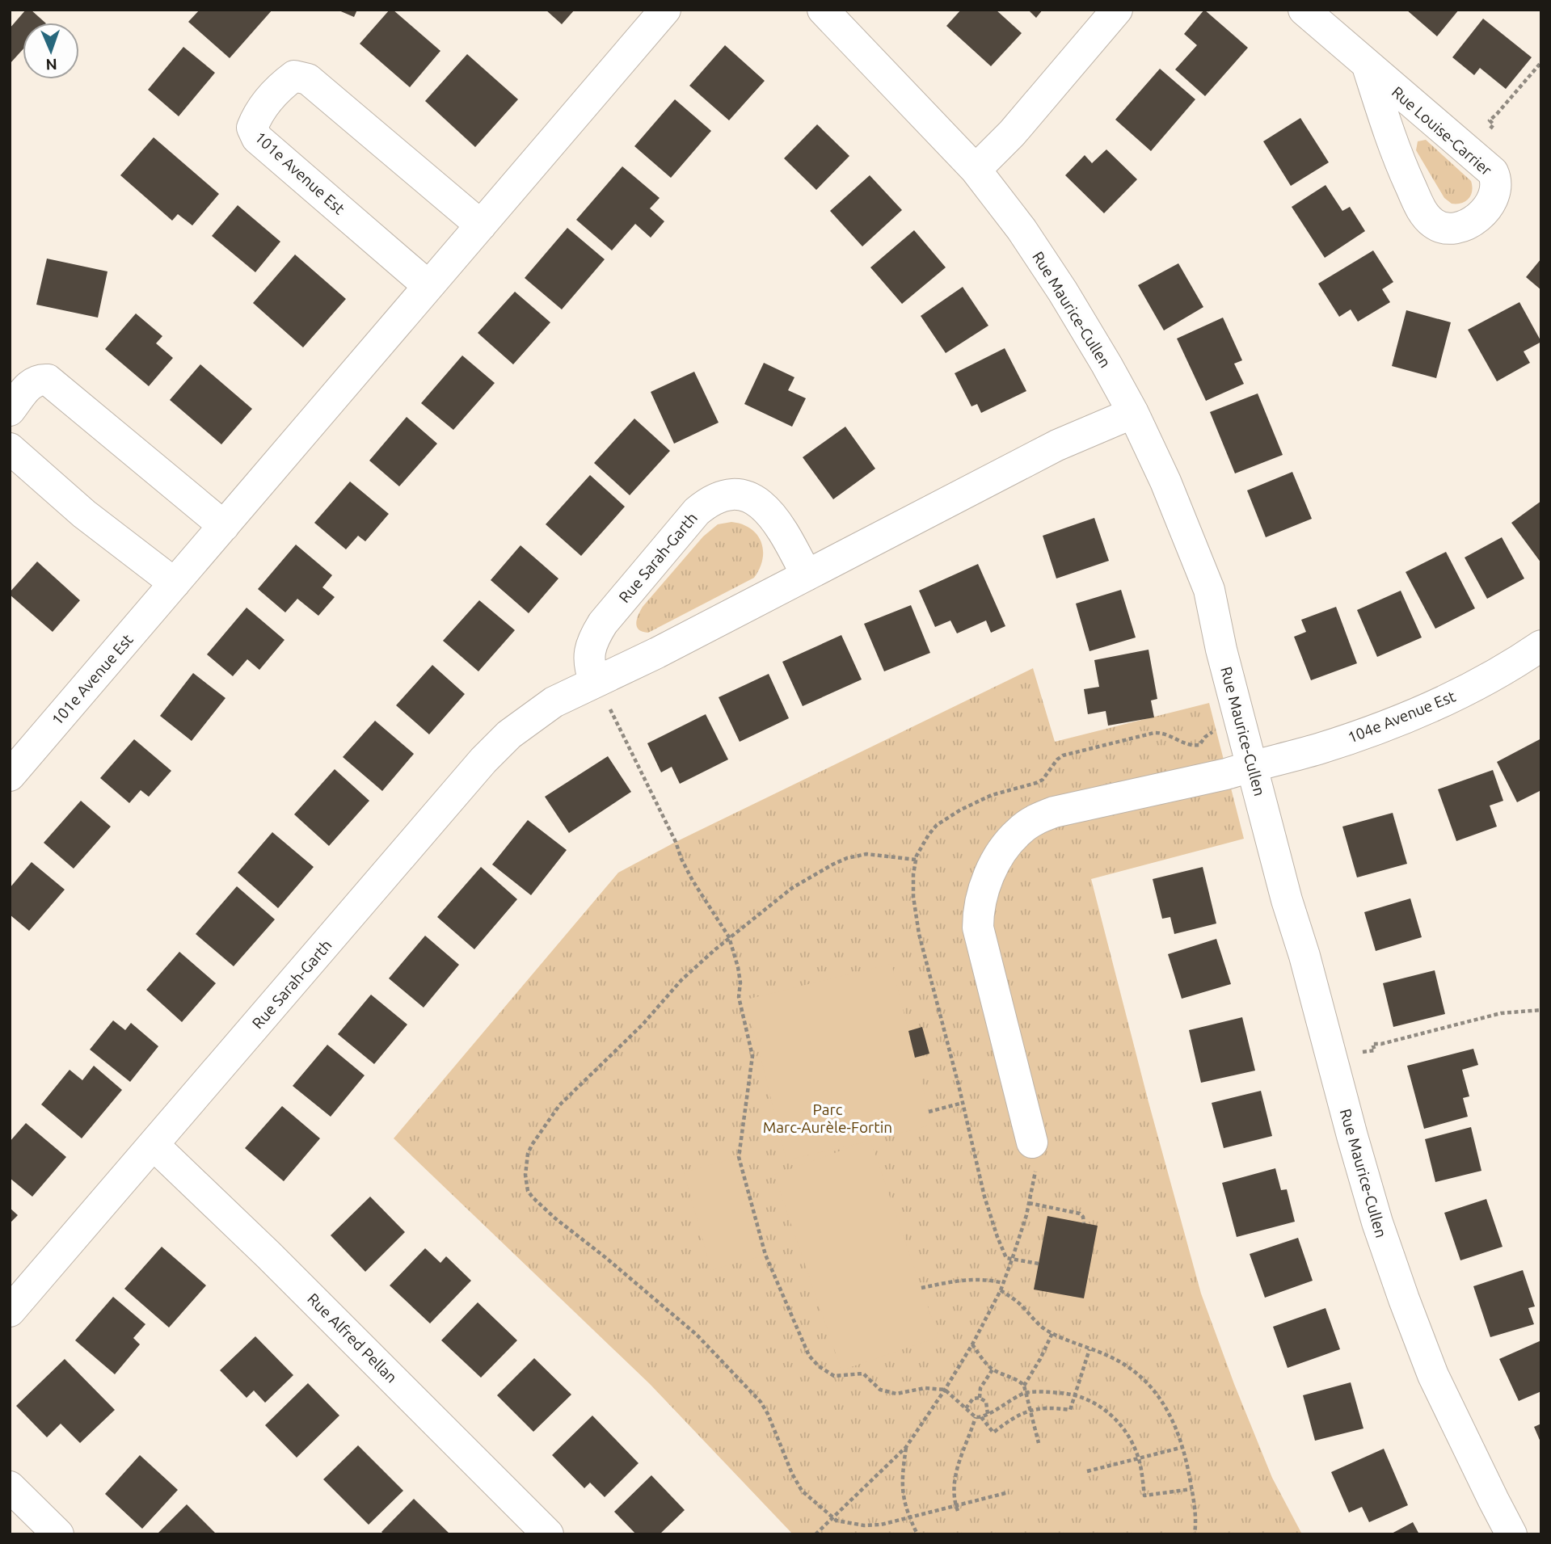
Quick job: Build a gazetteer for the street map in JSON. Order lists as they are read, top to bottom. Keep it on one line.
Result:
{"streets":{"street":["Rue Louise-Carrier","101e Avenue Est","Rue Maurice-Cullen","Rue Sarah-Garth","104e Avenue Est","Rue Alfred Pellan"]},"crossings":[["Rue Maurice-Cullen","Rue Sarah-Garth"],["Rue Maurice-Cullen","104e Avenue Est"],["Rue Sarah-Garth","Rue Alfred Pellan"]],"parks":["Parc Marc-Aurèle-Fortin"],"north":"bottom"}
